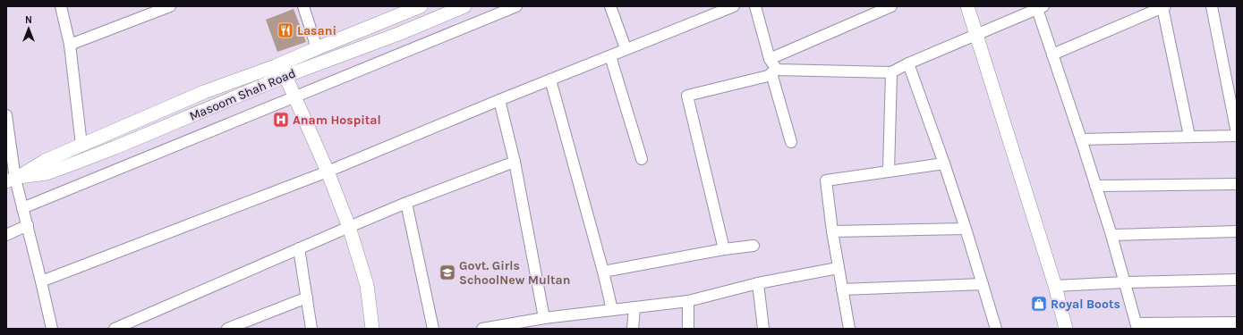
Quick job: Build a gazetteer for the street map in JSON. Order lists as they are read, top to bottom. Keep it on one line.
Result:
{"streets":{"main road":["Masoom Shah Road"]},"places":{"restaurant":["Lasani"],"hospital":["Anam Hospital"],"school or university":["Govt. Girls SchoolNew Multan"],"shop":["Royal Boots"]},"north":"top"}
